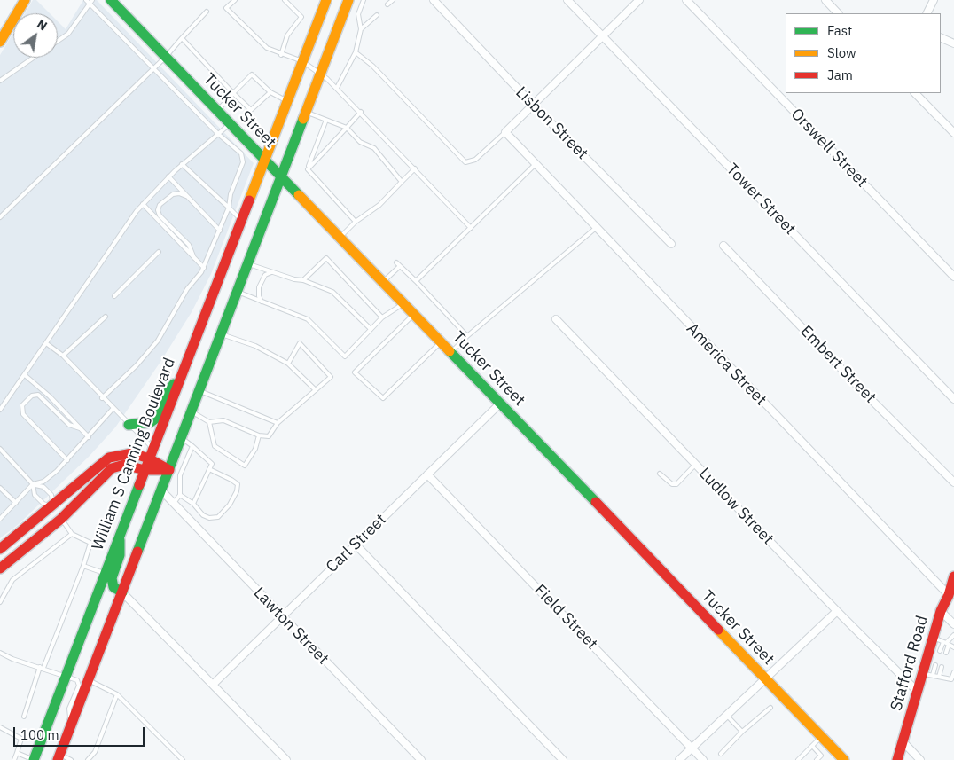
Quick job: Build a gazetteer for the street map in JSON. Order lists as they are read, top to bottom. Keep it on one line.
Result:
{"streets":{"main road":["Tucker Street","William S Canning Boulevard","Stafford Road"],"street":["Lisbon Street","Orswell Street","Tower Street","America Street","Embert Street","Ludlow Street","Carl Street","Field Street","Lawton Street"]},"crossings":[["Tucker Street","William S Canning Boulevard"],["Tucker Street","Carl Street"],["America Street","Stafford Road"],["Ludlow Street","Stafford Road"],["Carl Street","Field Street"],["Carl Street","Lawton Street"]],"legend":["Fast","Slow","Jam"],"scale_bar":"100 m","north":"top right"}
